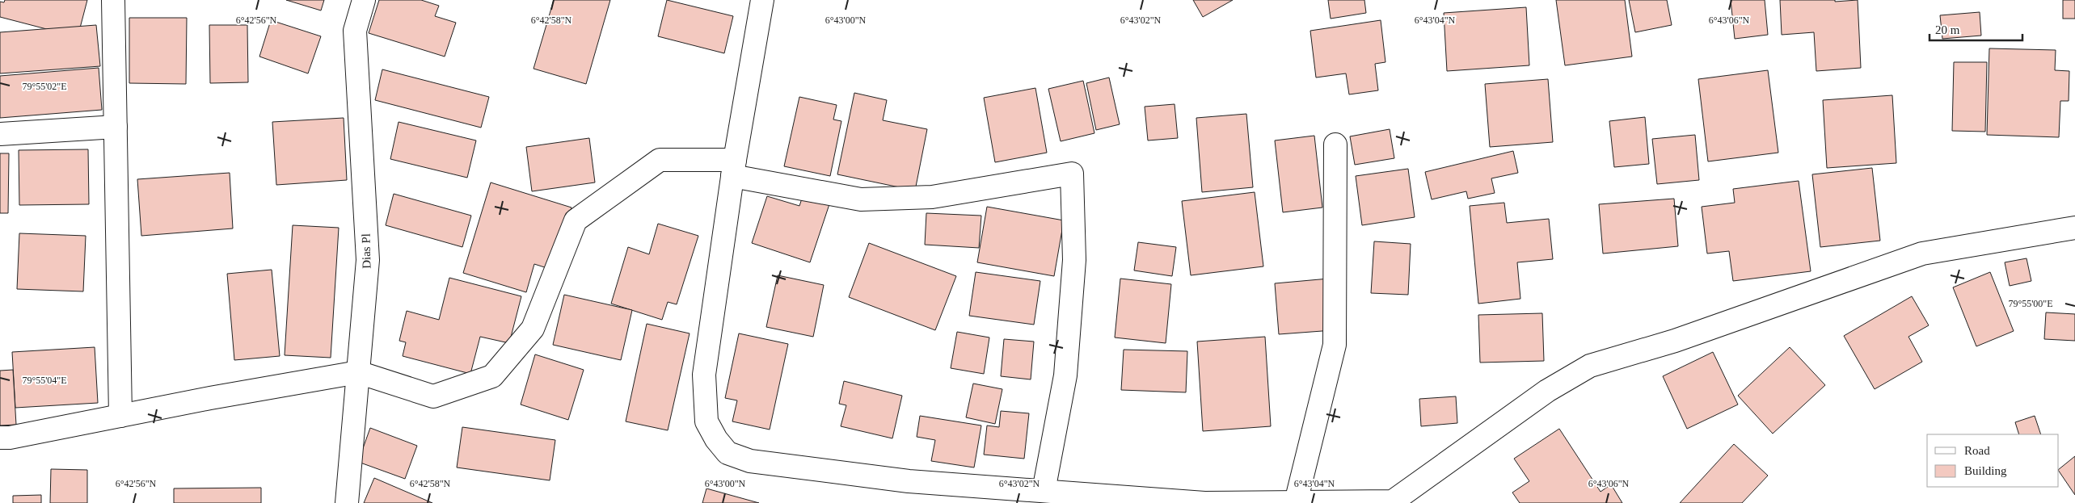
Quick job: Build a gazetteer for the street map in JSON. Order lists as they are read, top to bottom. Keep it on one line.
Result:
{"streets":{"street":["Dias Pl"]},"legend":["Road","Building"],"scale_bar":"20 m","coordinates":["6°42'56\"N","6°42'58\"N","6°43'00\"N","6°43'04\"N","6°43'02\"N","6°43'06\"N","79°55'02\"E","79°55'00\"E","79°55'04\"E"]}
